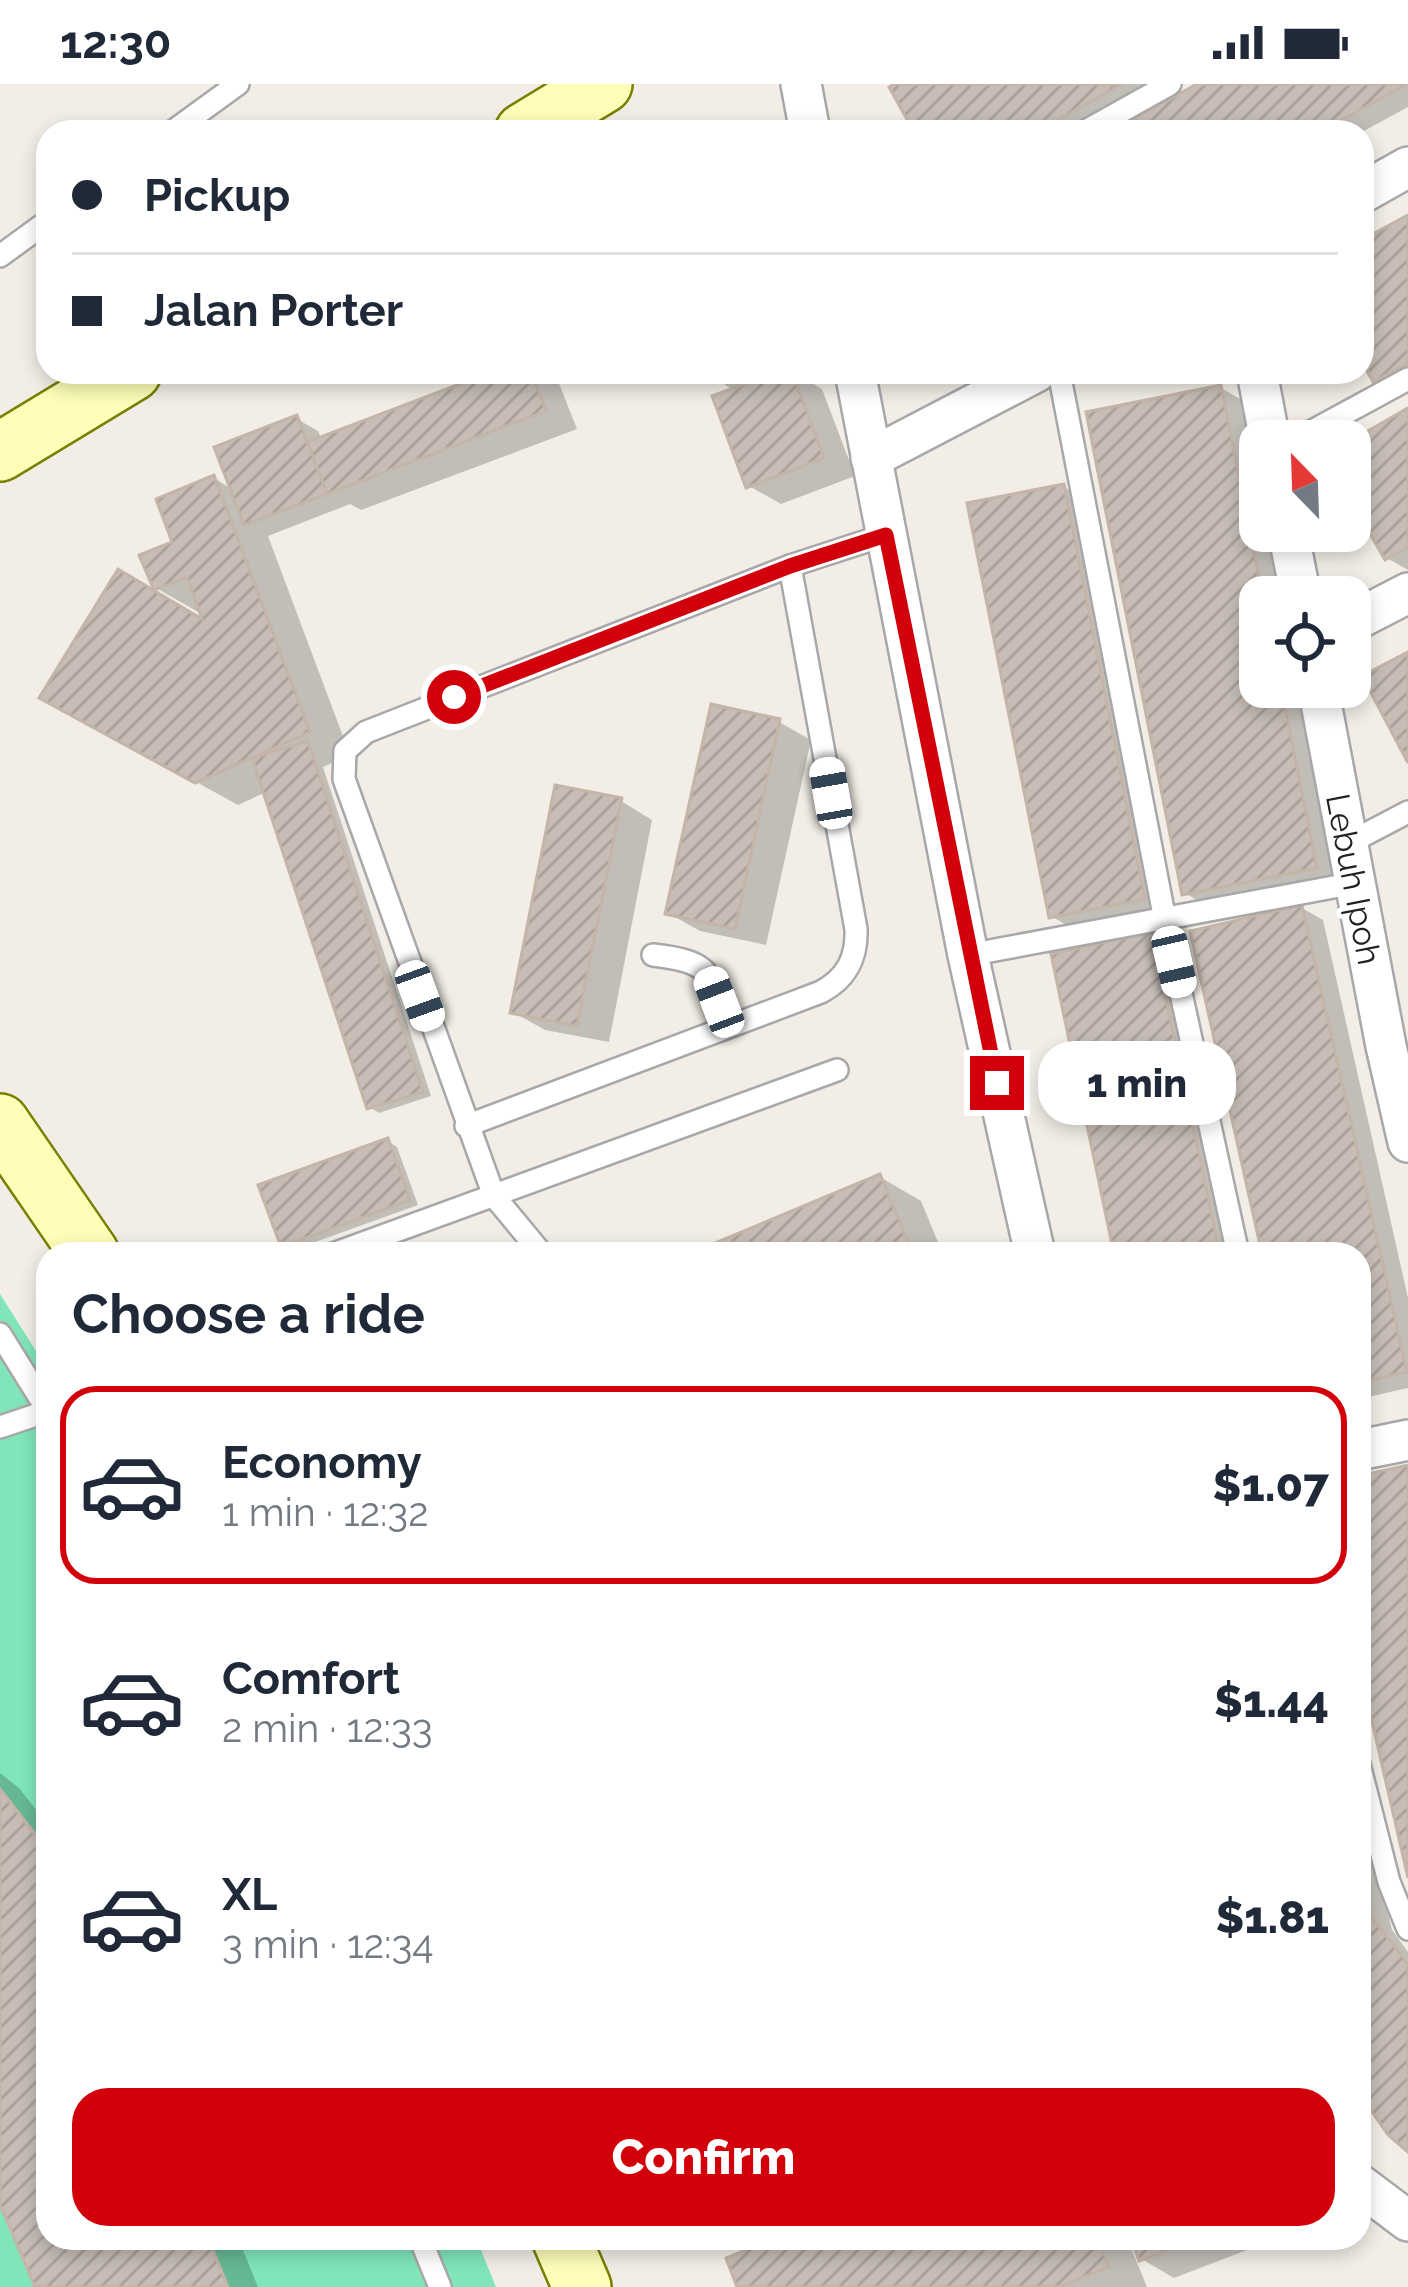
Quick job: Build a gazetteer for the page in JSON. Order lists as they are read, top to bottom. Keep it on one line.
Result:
{"streets":{"street":["Lebuh Ipoh"]},"north":"top left","page":{"status":"12:30","banner":["Pickup","Jalan Porter"],"bubble":"1 min","heading":"Choose a ride","list":[{"name":"Economy","note":"1 min · 12:32","value":"$1.07"},{"name":"Comfort","note":"2 min · 12:33","value":"$1.44"},{"name":"XL","note":"3 min · 12:34","value":"$1.81"}],"buttons":"Confirm"}}
